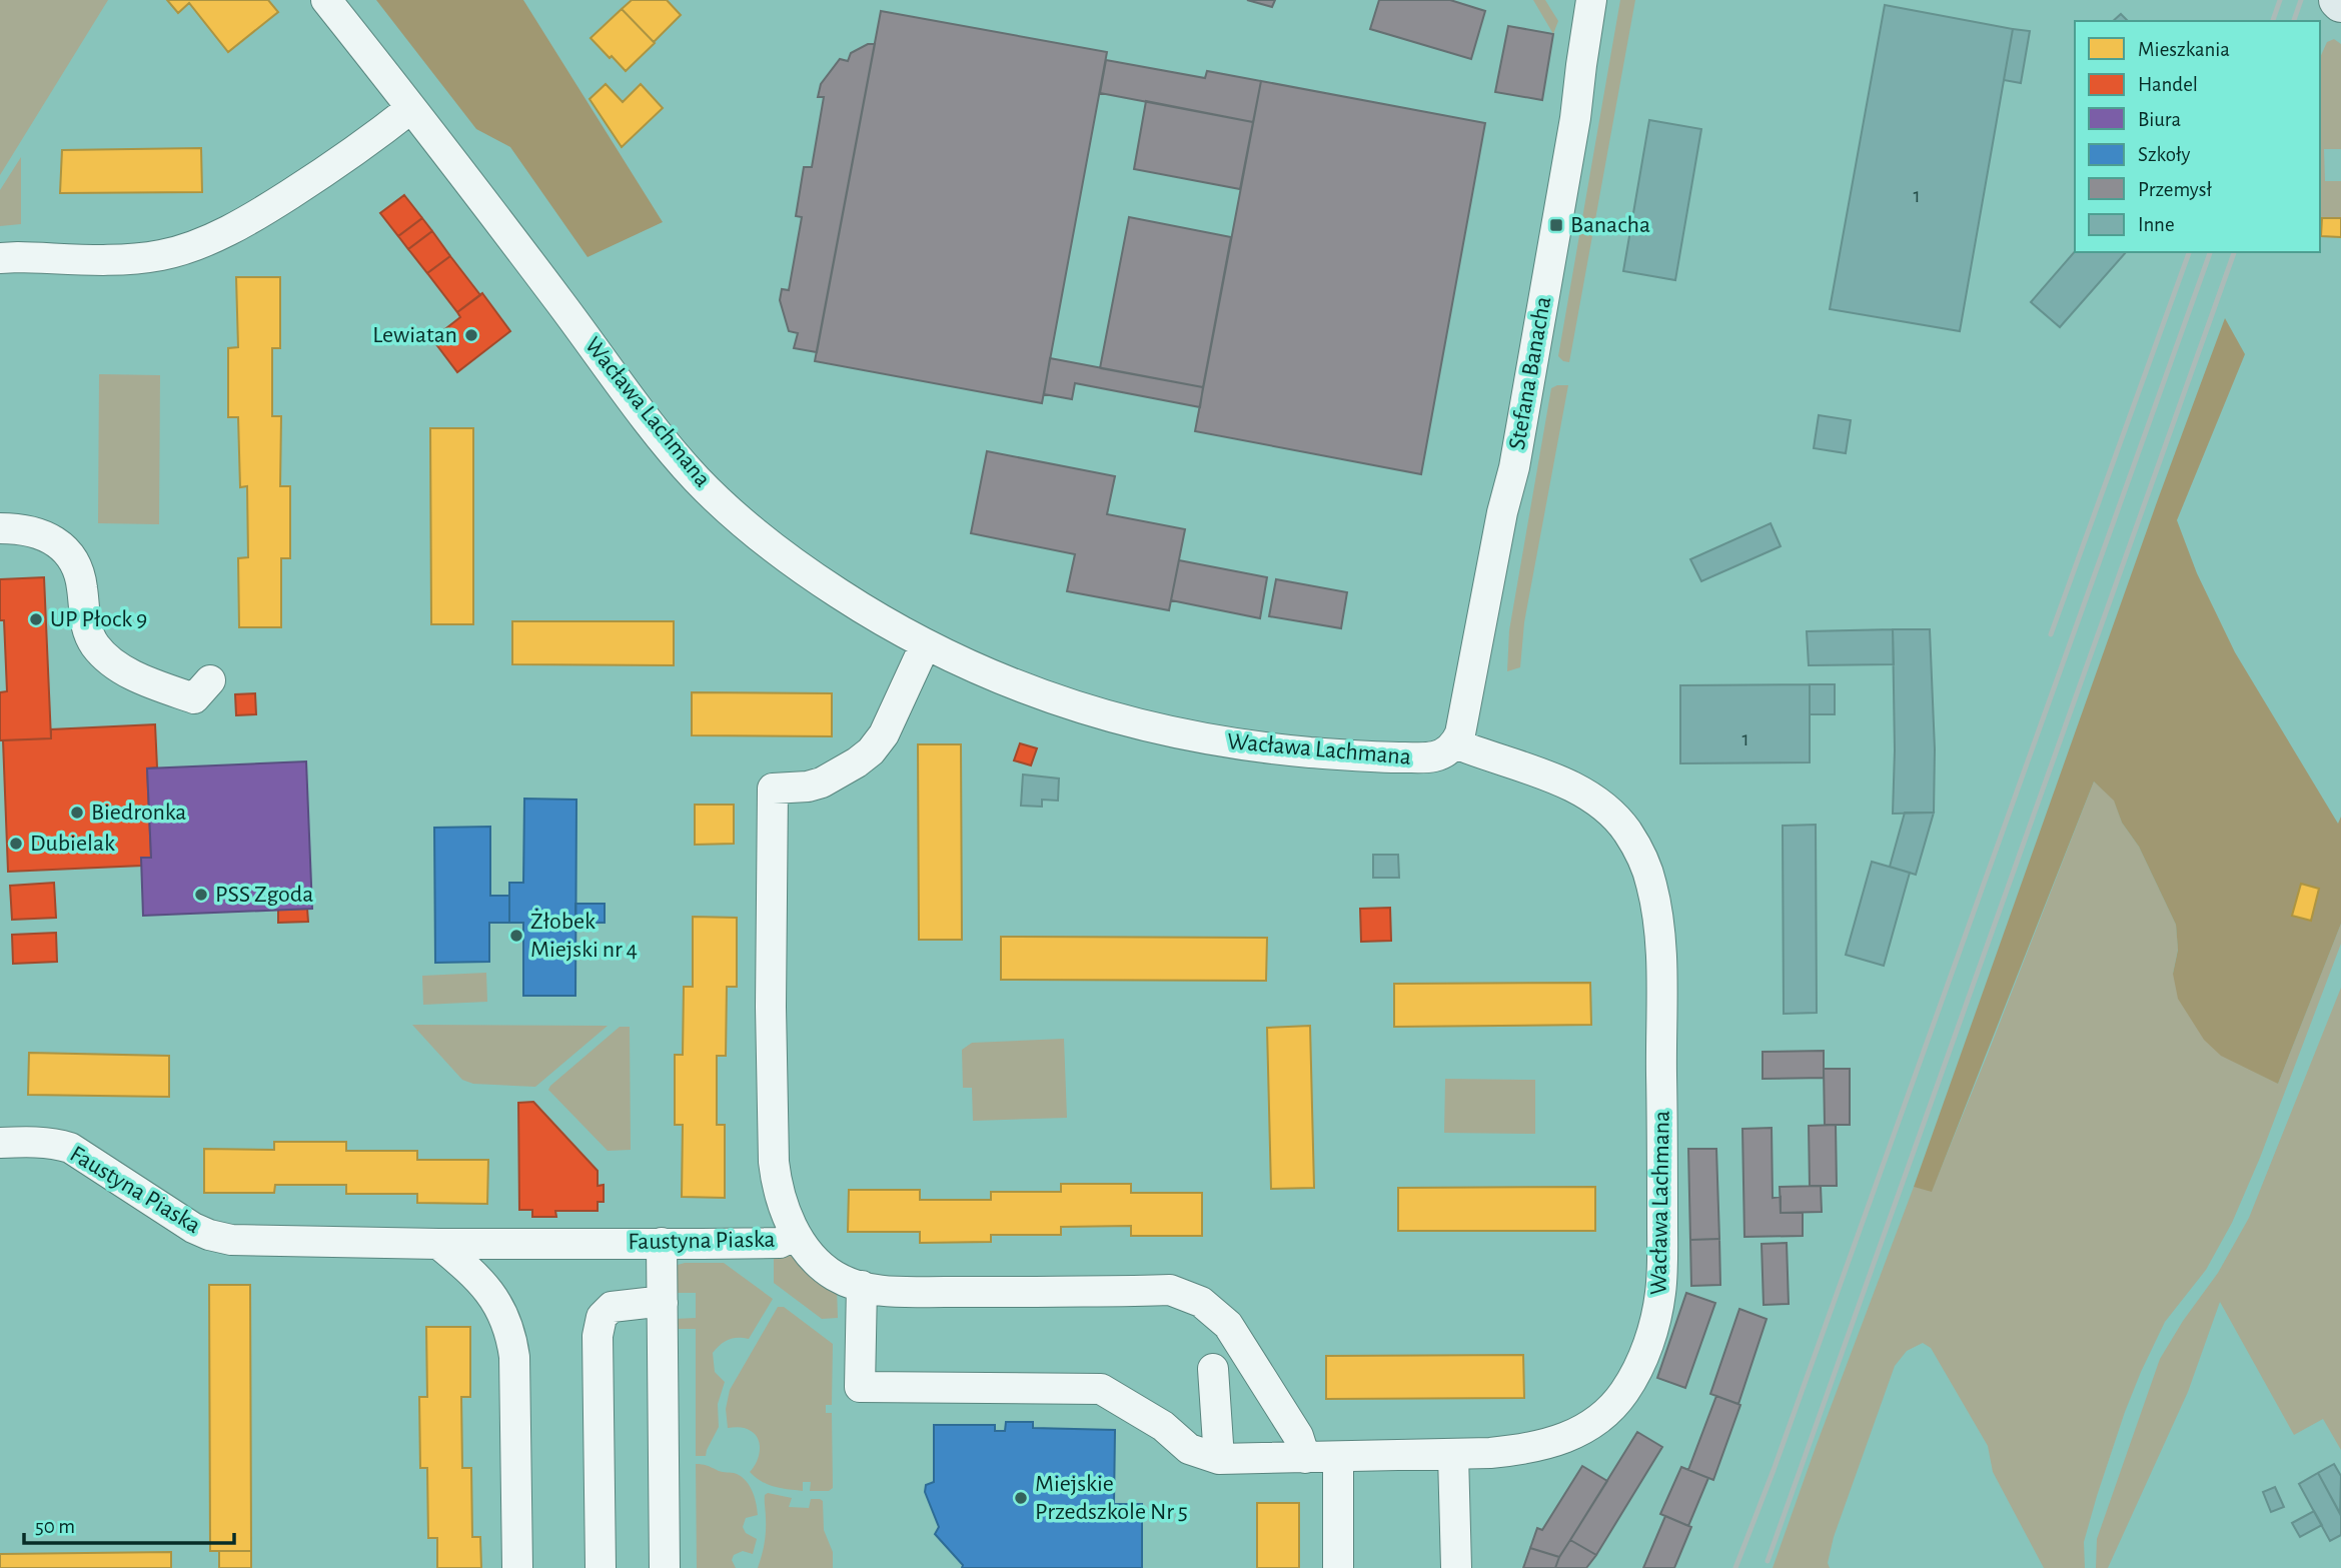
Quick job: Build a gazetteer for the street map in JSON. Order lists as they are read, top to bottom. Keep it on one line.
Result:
{"streets":{"street":["Stefana Banacha","Wacława Lachmana","Faustyna Piaska"]},"crossings":[["Stefana Banacha","Wacława Lachmana"]],"places":{"transit":["Banacha"],"other":["Lewiatan","UP Płock 9","Biedronka","Dubielak","PSS Zgoda","Żłobek Miejski nr 4","Miejskie Przedszkole Nr 5"]},"house_numbers":["1","1"],"legend":["Mieszkania","Handel","Biura","Szkoły","Przemysł","Inne"],"scale_bar":"50 m"}
